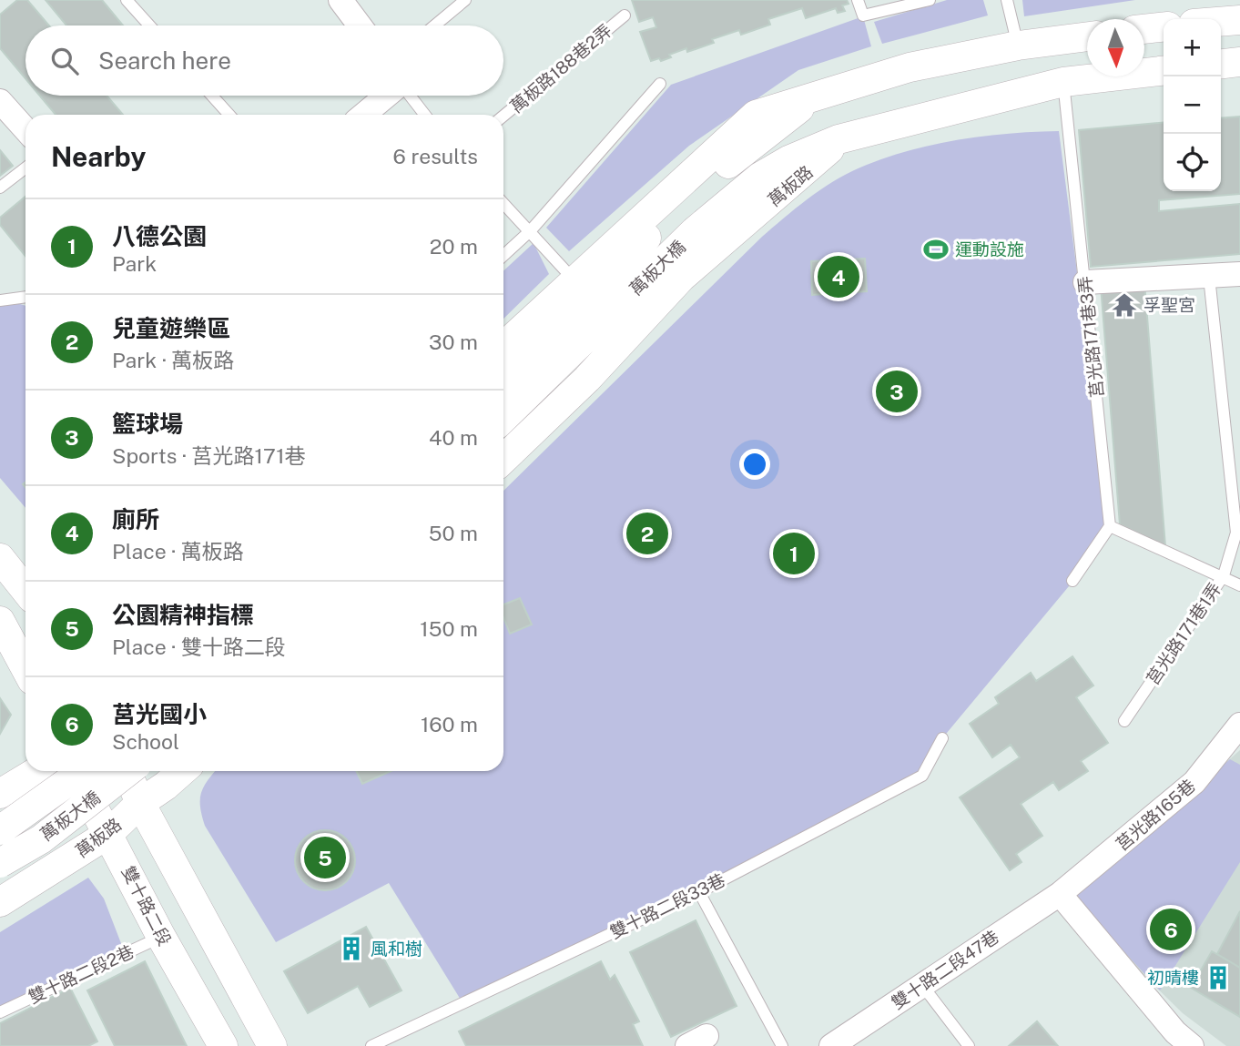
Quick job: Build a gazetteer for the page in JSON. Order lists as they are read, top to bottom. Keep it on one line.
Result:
{"streets":{"street":["萬板路","萬板大橋","莒光路165巷","雙十路二段","雙十路二段47巷"],"lane":["萬板路188巷2弄","莒光路171巷3弄","莒光路171巷1弄","雙十路二段33巷","雙十路二段2巷"]},"crossings":[["萬板路","萬板大橋"],["萬板路","雙十路二段"],["莒光路165巷","雙十路二段47巷"],["雙十路二段","雙十路二段2巷"]],"places":{"sports":["運動設施"],"temple":["孚聖宮"],"building":["風和樹","初晴樓"]},"north":"bottom","page":{"map_buttons":["+","−"],"search":"Search here","heading":["Nearby","6 results"],"list":[{"mark":"1","name":"八德公園","note":"Park","value":"20 m"},{"mark":"2","name":"兒童遊樂區","note":"Park · 萬板路","value":"30 m"},{"mark":"3","name":"籃球場","note":"Sports · 莒光路171巷","value":"40 m"},{"mark":"4","name":"廁所","note":"Place · 萬板路","value":"50 m"},{"mark":"5","name":"公園精神指標","note":"Place · 雙十路二段","value":"150 m"},{"mark":"6","name":"莒光國小","note":"School","value":"160 m"}],"pins":["4","3","2","1","5","6"]}}
